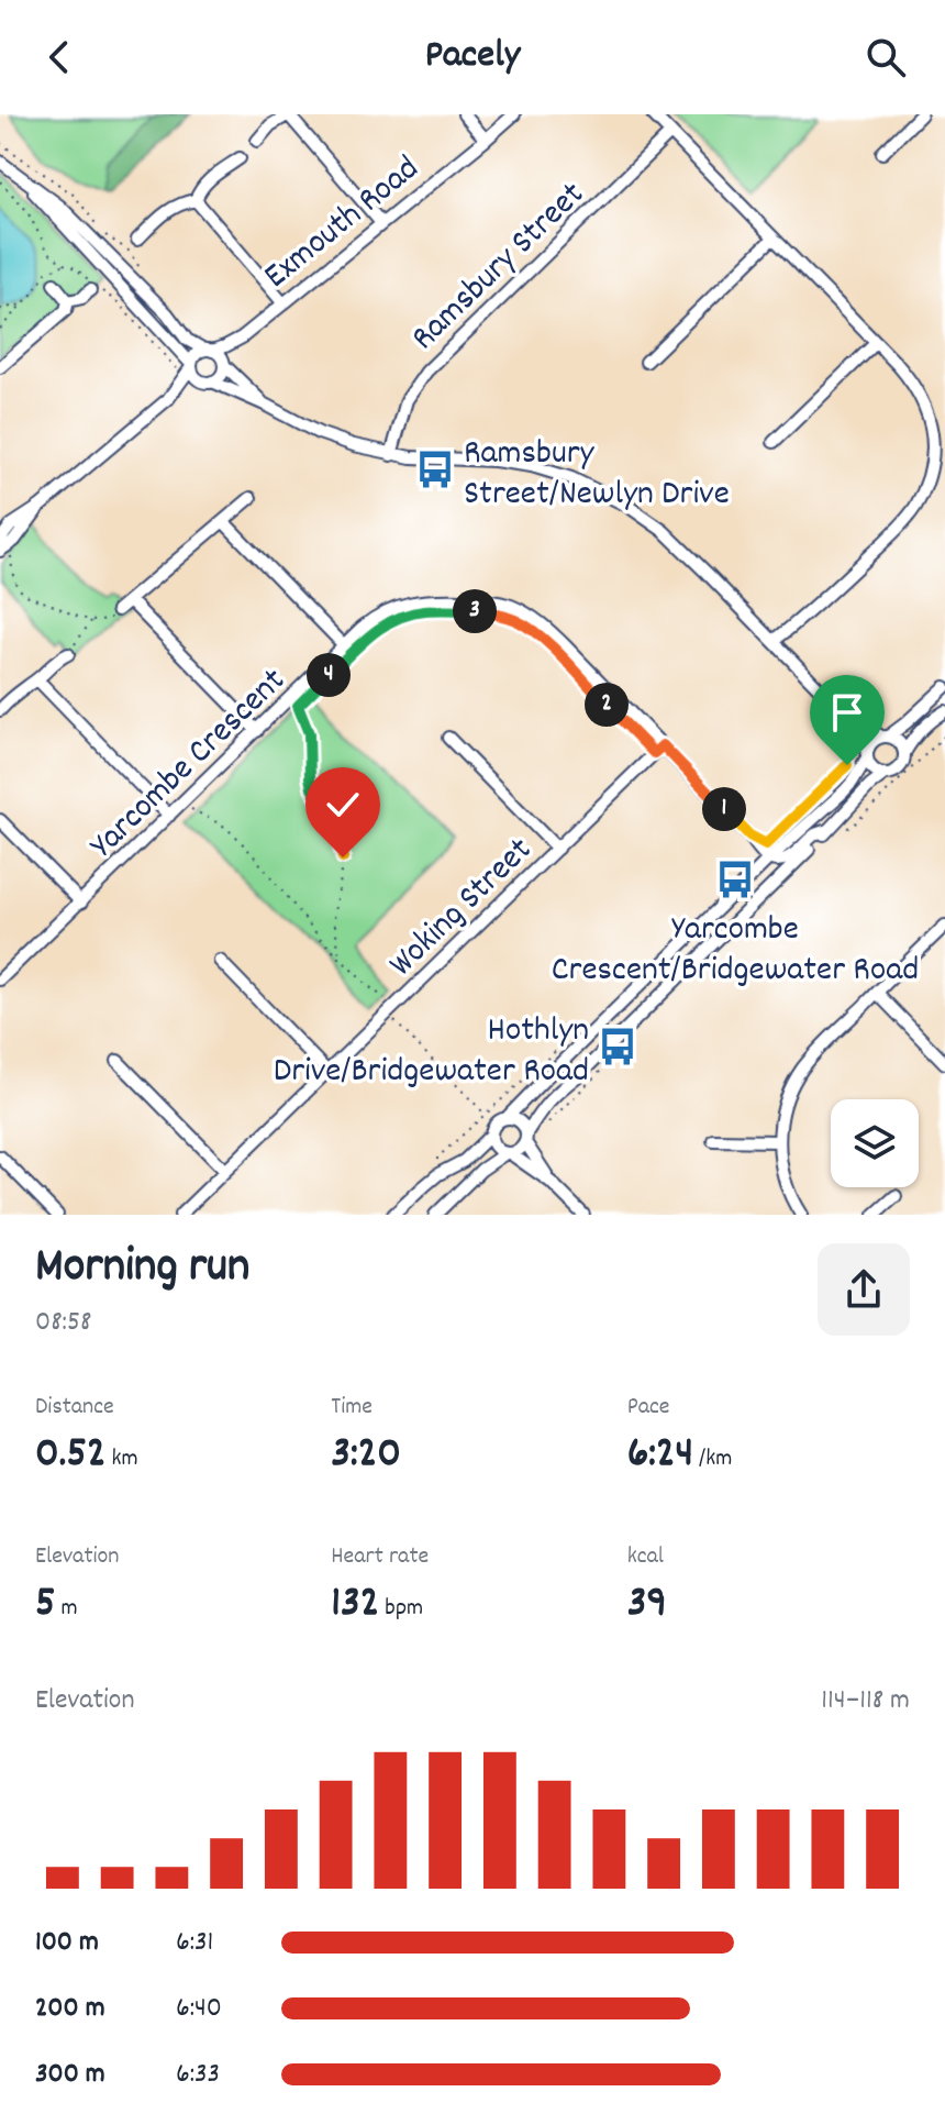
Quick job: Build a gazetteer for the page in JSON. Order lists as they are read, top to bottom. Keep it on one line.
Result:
{"streets":{"street":["Exmouth Road","Ramsbury Street","Yarcombe Crescent","Woking Street"]},"crossings":[["Yarcombe Crescent","Woking Street"]],"places":{"bus stop":["Ramsbury Street/Newlyn Drive","Yarcombe Crescent/Bridgewater Road","Hothlyn Drive/Bridgewater Road"]},"page":{"header":"Pacely","pins":["3","4","2","1"],"heading":["Morning run","08:58"],"stats":[["Distance","0.52 km"],["Time","3:20"],["Pace","6:24 /km"],["Elevation","5 m"],["Heart rate","132 bpm"],["kcal","39"]],"chart":["Elevation","114–118 m"],"list":[{"name":"100 m","note":"6:31"},{"name":"200 m","note":"6:40"},{"name":"300 m","note":"6:33"}]}}
